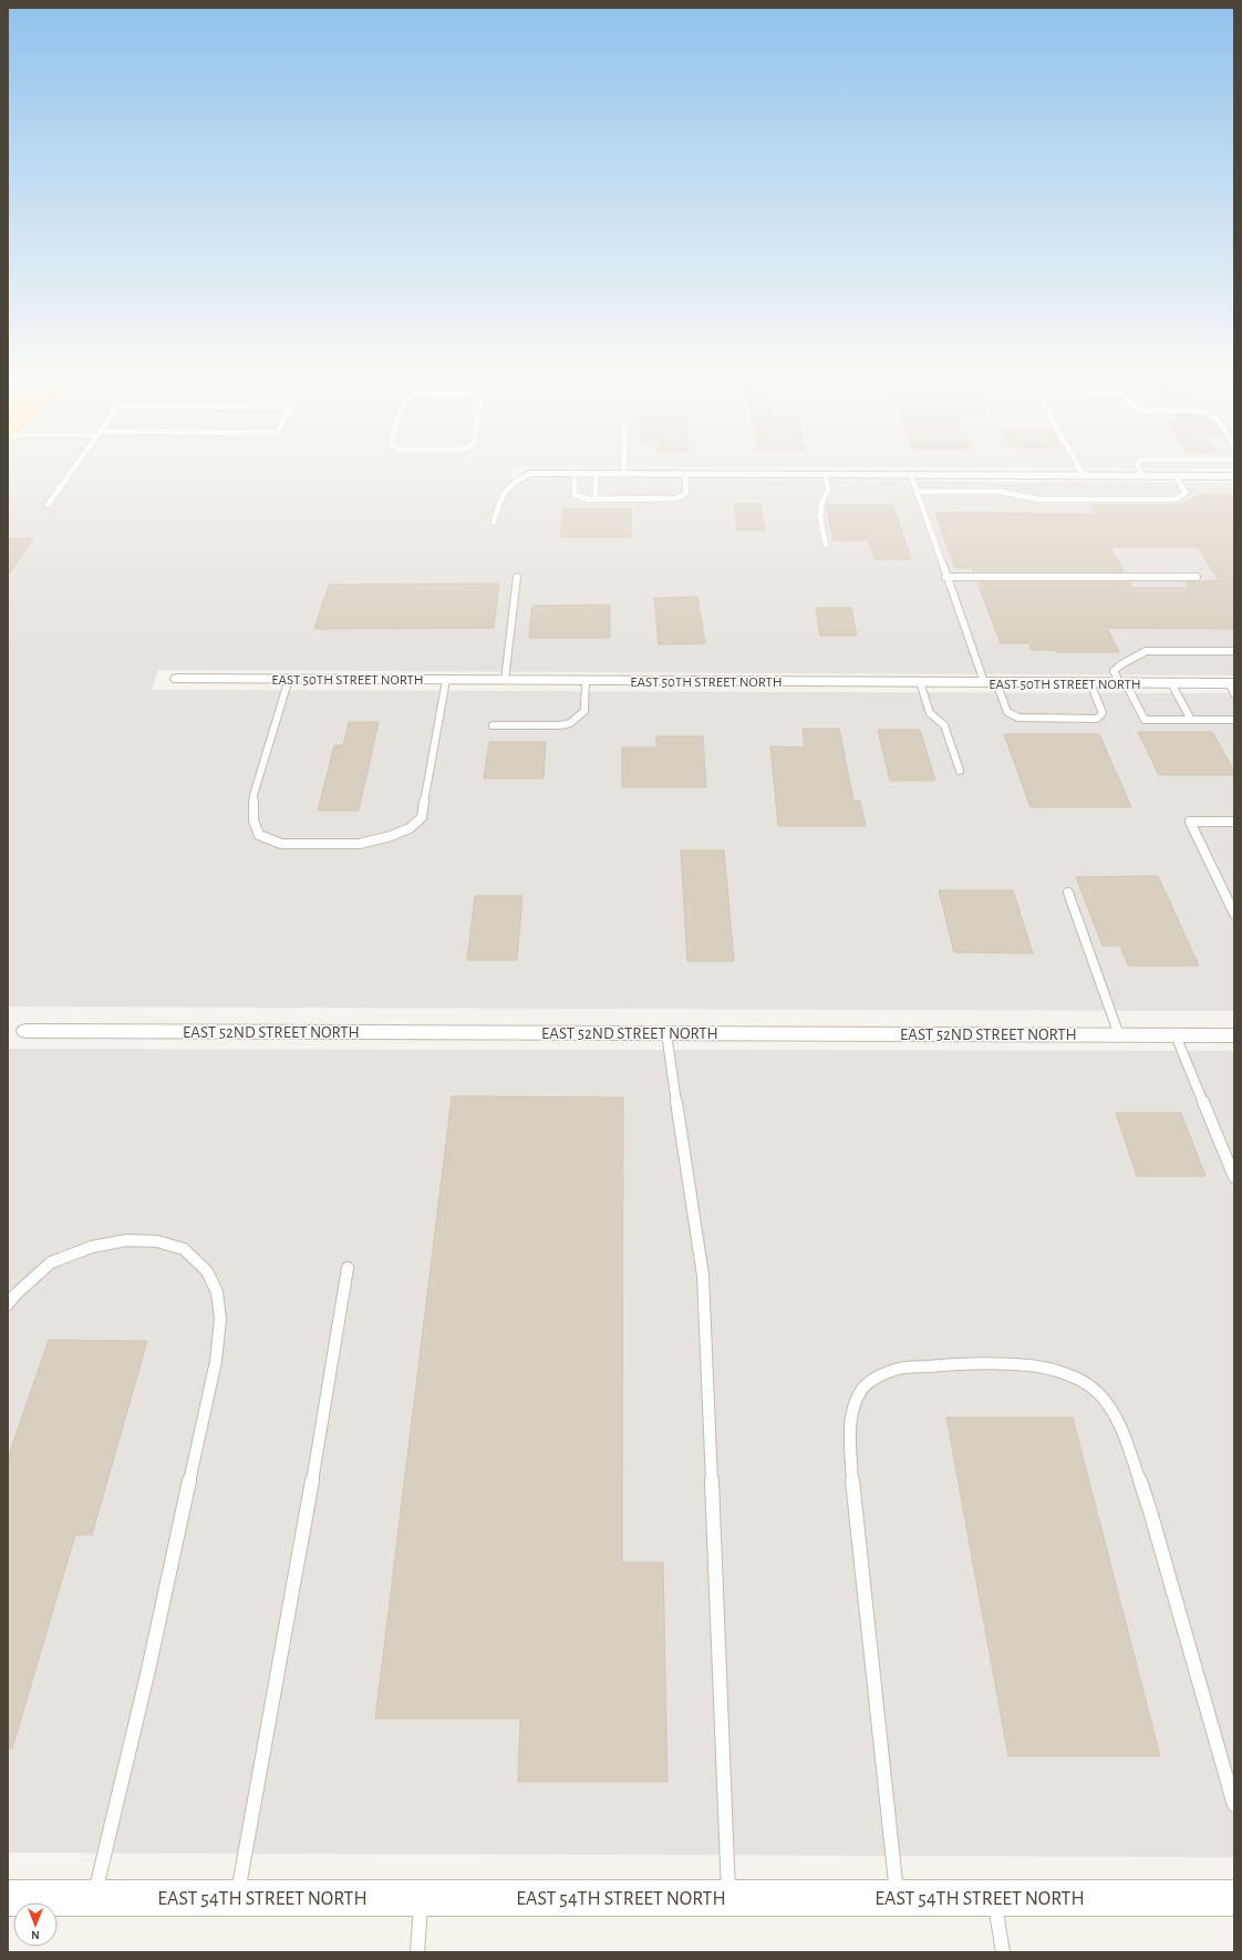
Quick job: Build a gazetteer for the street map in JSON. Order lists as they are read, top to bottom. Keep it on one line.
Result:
{"streets":{"street":["EAST 50TH STREET NORTH","EAST 52ND STREET NORTH","EAST 54TH STREET NORTH"]},"north":"bottom"}
